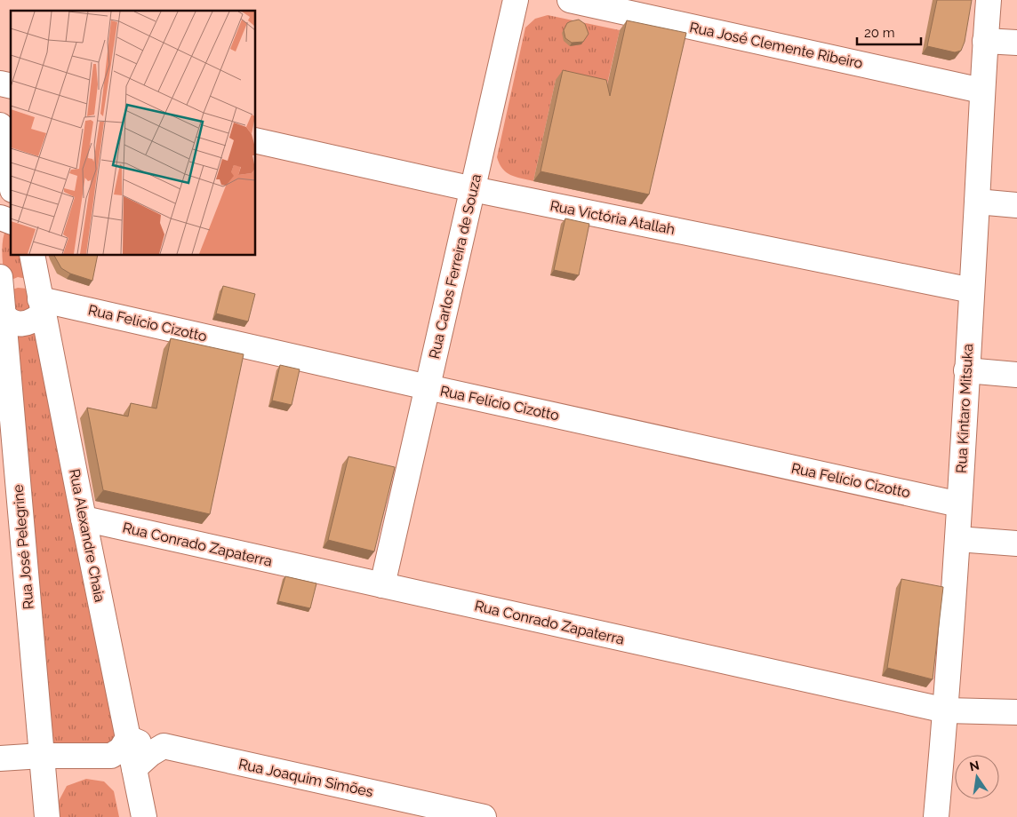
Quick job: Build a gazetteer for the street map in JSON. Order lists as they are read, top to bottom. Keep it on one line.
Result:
{"streets":{"street":["Rua José Clemente Ribeiro","Rua Victória Atallah","Rua Carlos Ferreira de Souza","Rua Felício Cizotto","Rua Kintaro Mitsuka","Rua Alexandre Chaia","Rua Conrado Zapaterra","Rua José Pelegrine","Rua Joaquim Simões"]},"crossings":[["Rua José Clemente Ribeiro","Rua Kintaro Mitsuka"],["Rua Victória Atallah","Rua Carlos Ferreira de Souza"],["Rua Victória Atallah","Rua Kintaro Mitsuka"],["Rua Carlos Ferreira de Souza","Rua Felício Cizotto"],["Rua Carlos Ferreira de Souza","Rua Conrado Zapaterra"],["Rua Felício Cizotto","Rua Kintaro Mitsuka"],["Rua Felício Cizotto","Rua Alexandre Chaia"],["Rua Felício Cizotto","Rua José Pelegrine"],["Rua Kintaro Mitsuka","Rua Conrado Zapaterra"],["Rua Alexandre Chaia","Rua Conrado Zapaterra"],["Rua Alexandre Chaia","Rua José Pelegrine"],["Rua Alexandre Chaia","Rua Joaquim Simões"]],"scale_bar":"20 m","north":"top"}
